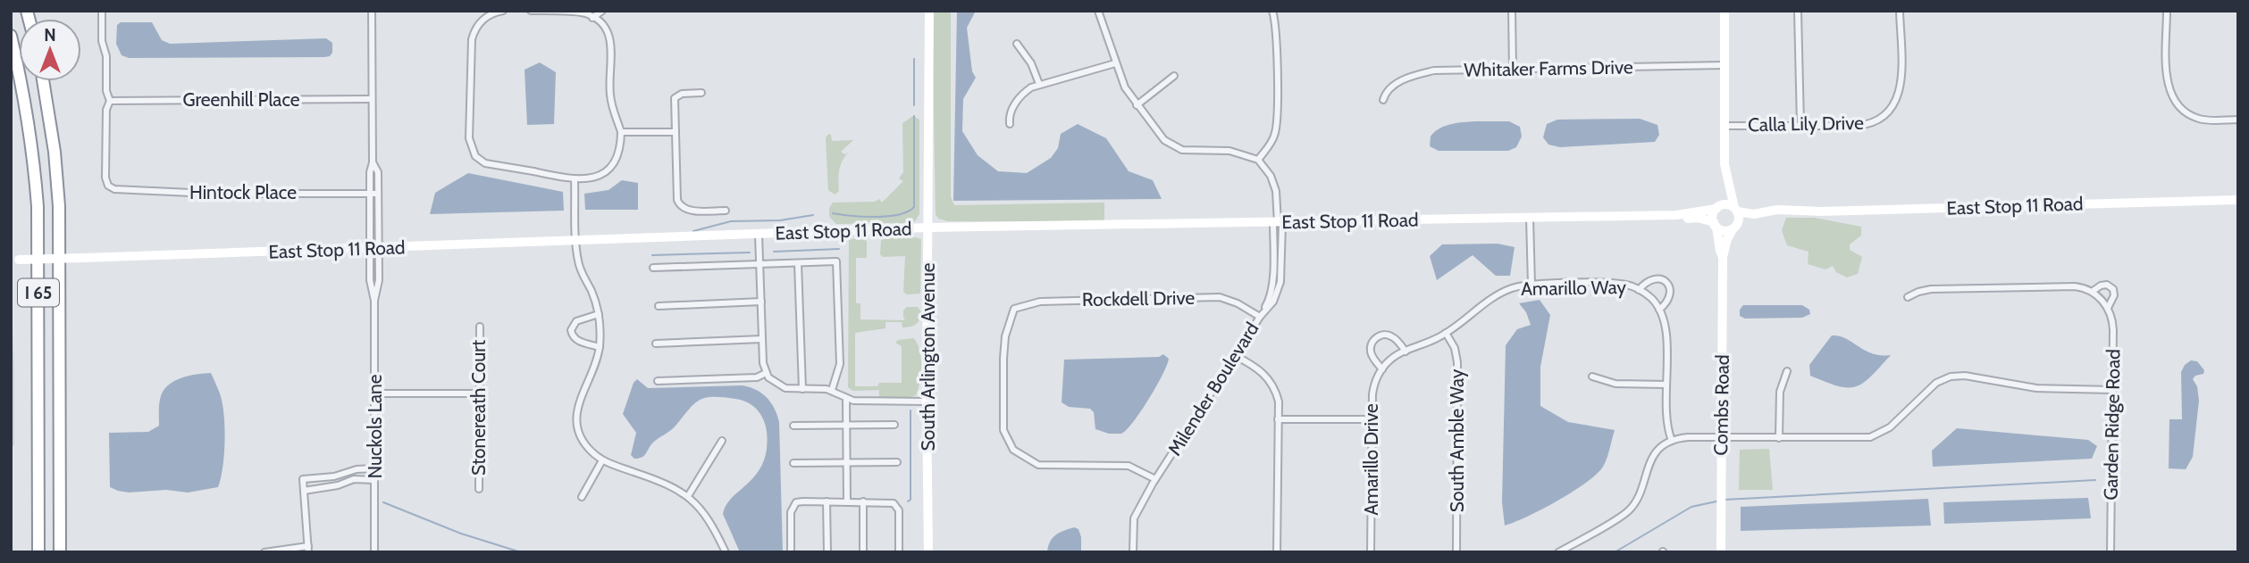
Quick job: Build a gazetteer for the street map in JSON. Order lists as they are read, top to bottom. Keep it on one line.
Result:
{"streets":{"highway":["I 65"],"main road":["East Stop 11 Road","South Arlington Avenue","Combs Road"],"street":["Whitaker Farms Drive","Greenhill Place","Calla Lily Drive","Hintock Place","Amarillo Way","Rockdell Drive","Milender Boulevard","Stonereath Court","Garden Ridge Road","Nuckols Lane","South Amble Way","Amarillo Drive"]},"crossings":[["Greenhill Place","Hintock Place"],["East Stop 11 Road","South Arlington Avenue"],["East Stop 11 Road","Milender Boulevard"],["East Stop 11 Road","Combs Road"],["East Stop 11 Road","Nuckols Lane"],["Amarillo Way","South Amble Way"],["Rockdell Drive","Milender Boulevard"]],"north":"top"}
